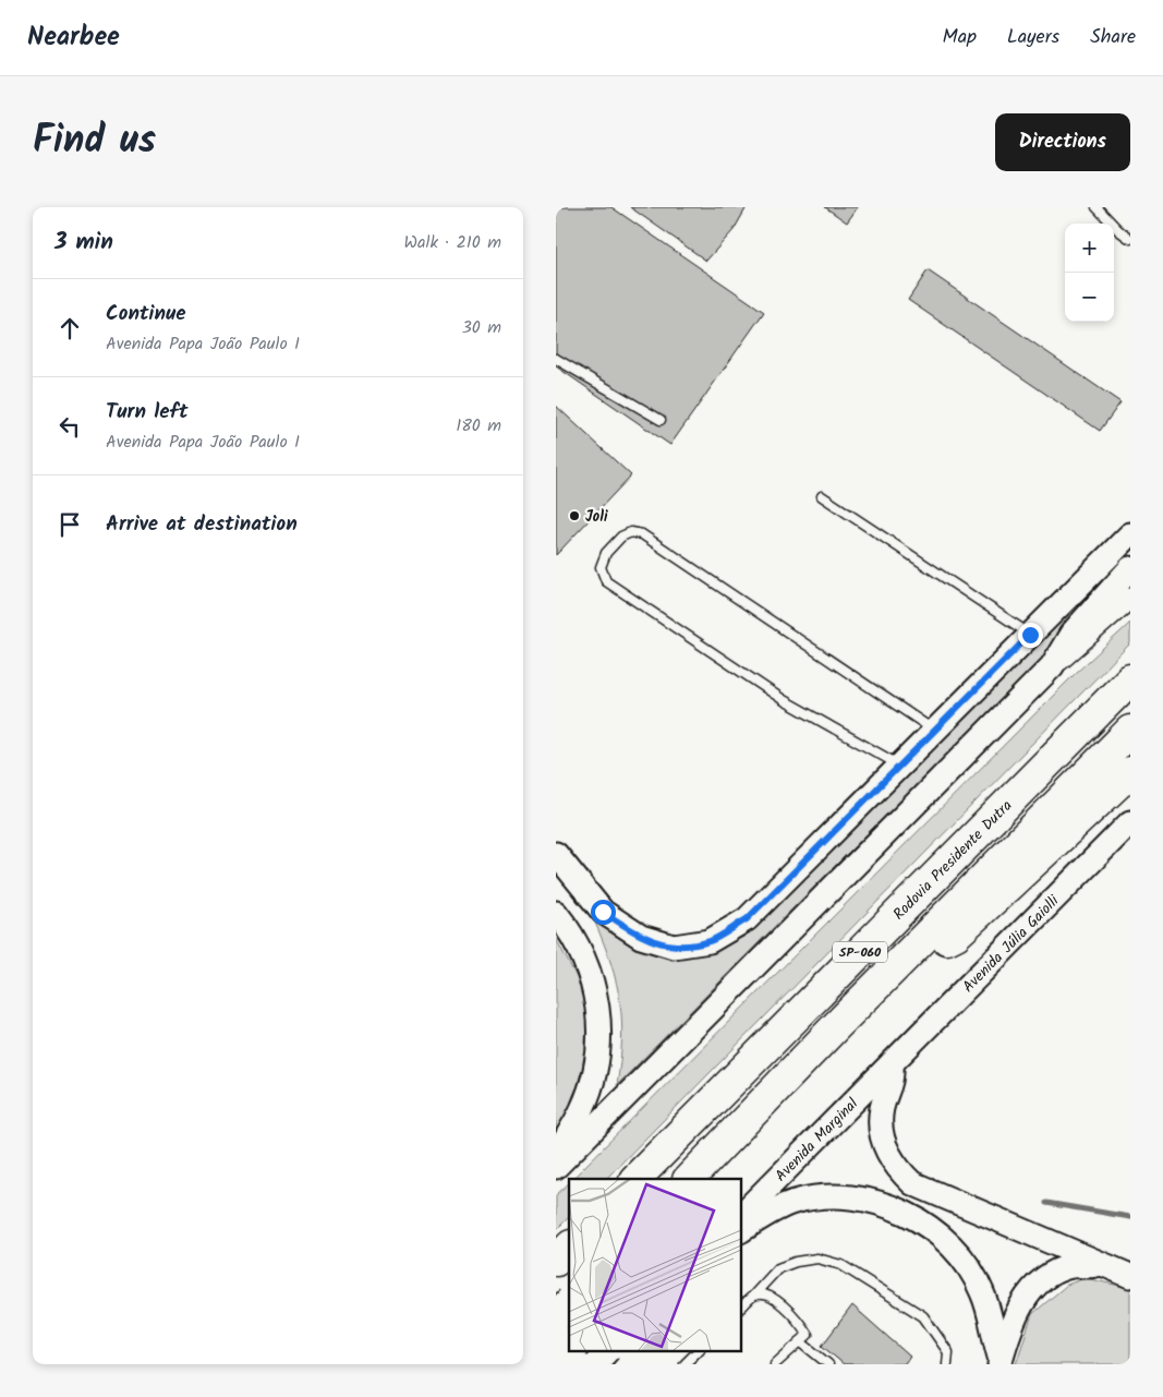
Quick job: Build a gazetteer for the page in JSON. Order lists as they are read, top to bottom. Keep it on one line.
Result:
{"streets":{"highway":["Rodovia Presidente Dutra","SP-060"],"main road":["Avenida Júlia Gaiolli","Avenida Marginal"]},"crossings":[["Avenida Júlia Gaiolli","Avenida Marginal"]],"places":["Joli"],"page":{"header":"Nearbee","nav":["Map","Layers","Share"],"title":"Find us","buttons":"Directions","heading":["3 min","Walk · 210 m"],"map_buttons":["+","−"],"list":[["Continue","Avenida Papa João Paulo I","30 m"],["Turn left","Avenida Papa João Paulo I","180 m"],"Arrive at destination"]}}
